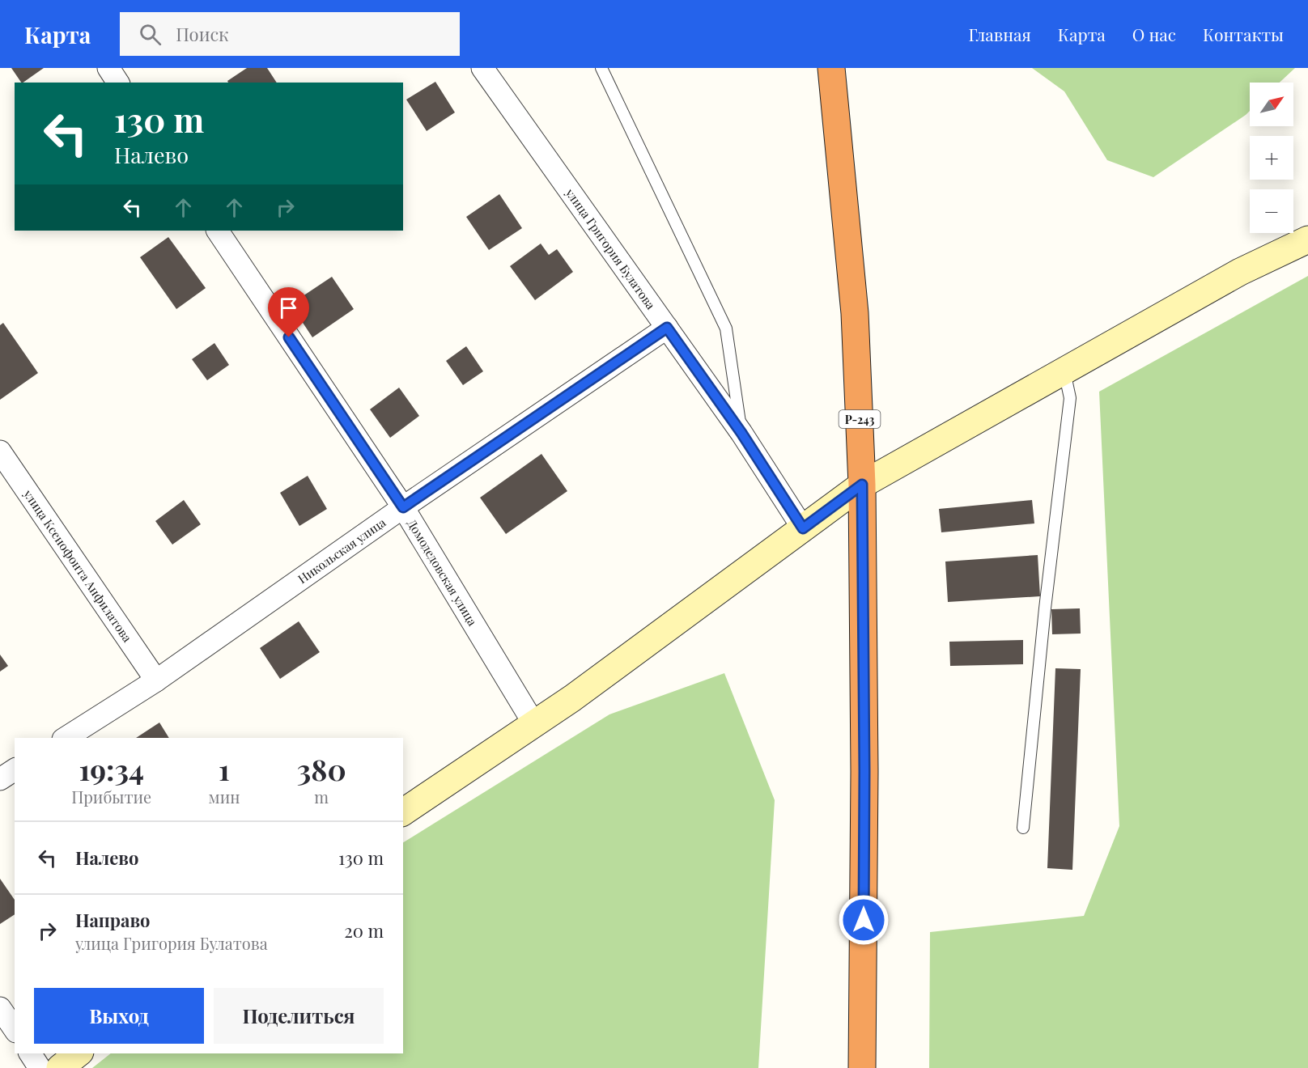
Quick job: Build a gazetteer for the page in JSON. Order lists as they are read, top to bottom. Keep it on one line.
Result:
{"streets":{"highway":["Р-243"],"street":["улица Григория Булатова","Никольская улица","улица Ксенофонта Анфилатова","Домодедовская улица"]},"crossings":[["улица Григория Булатова","Никольская улица"],["Никольская улица","улица Ксенофонта Анфилатова"],["Никольская улица","Домодедовская улица"]],"north":"top right","page":{"header":"Карта","search":"Поиск","nav":["Главная","Карта","О нас","Контакты"],"map_buttons":["+","−"],"turn":["130 m","Налево"],"eta":["19:34","Прибытие","1","мин","380","m"],"list":[{"name":"Налево","value":"130 m"},{"name":"Направо","note":"улица Григория Булатова","value":"20 m"}],"buttons":["Выход","Поделиться"]}}
